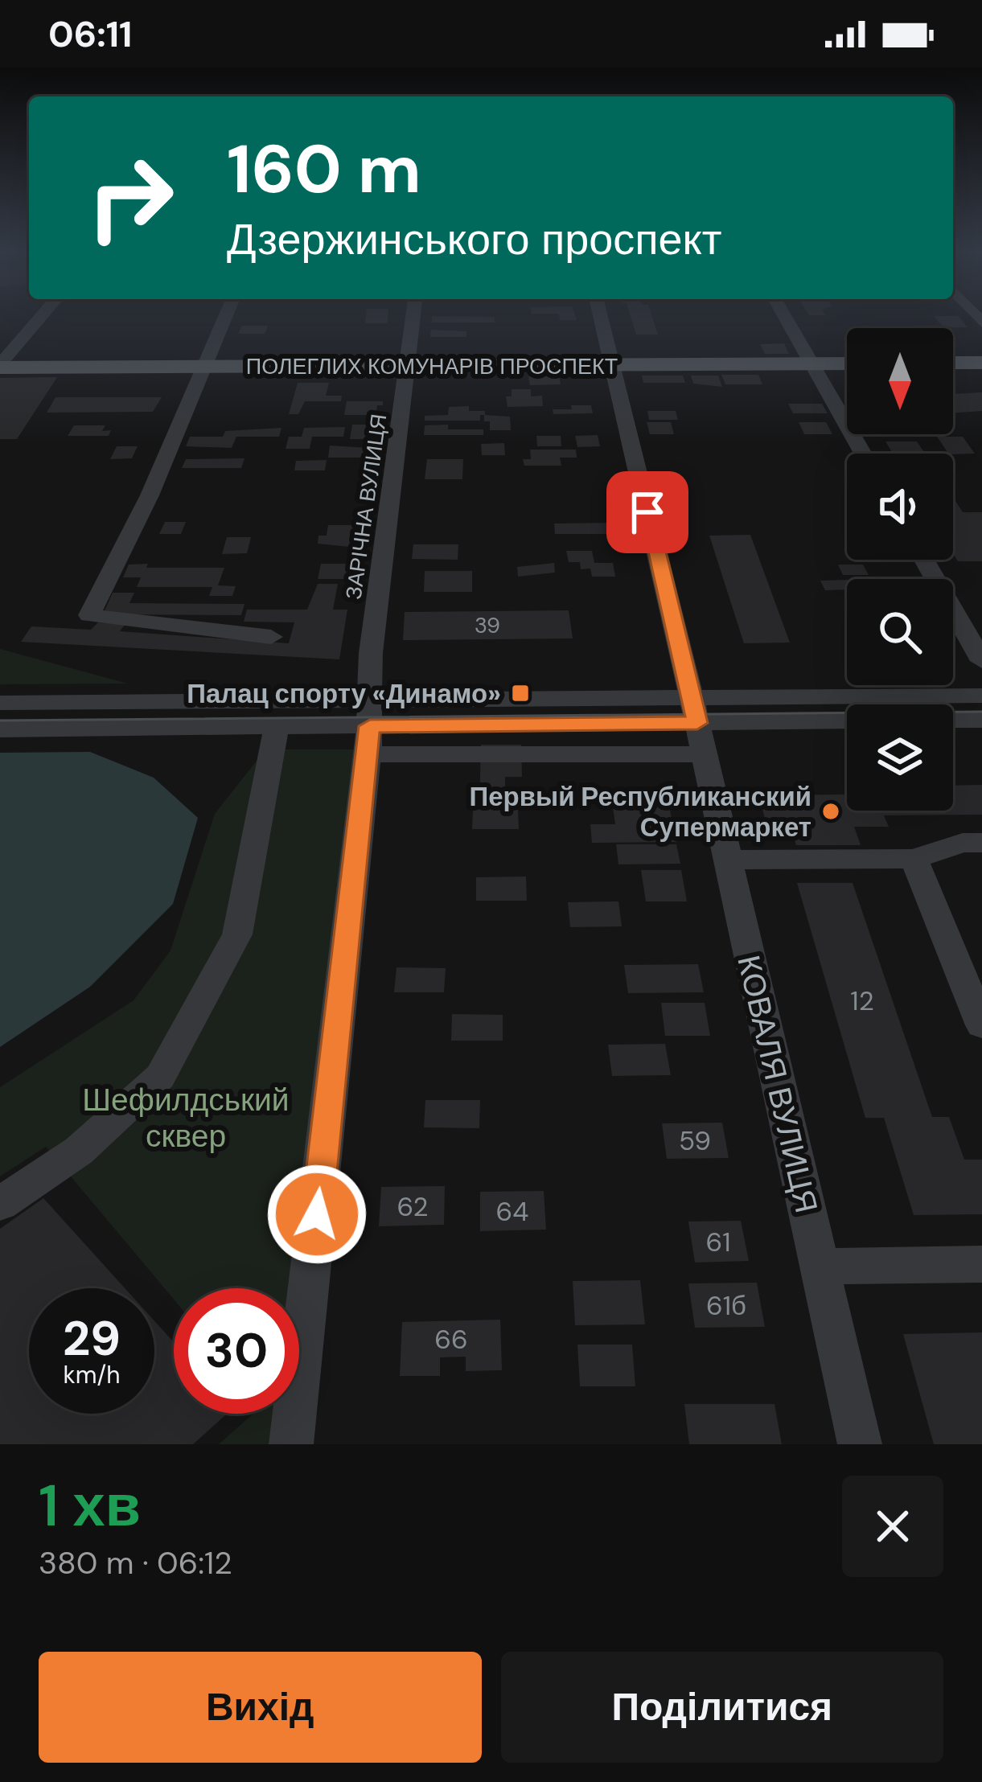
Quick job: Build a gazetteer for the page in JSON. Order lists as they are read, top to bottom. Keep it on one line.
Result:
{"streets":{"main road":["ПОЛЕГЛИХ КОМУНАРІВ ПРОСПЕКТ"],"street":["ЗАРІЧНА ВУЛИЦЯ","КОВАЛЯ ВУЛИЦЯ"]},"crossings":[["ПОЛЕГЛИХ КОМУНАРІВ ПРОСПЕКТ","ЗАРІЧНА ВУЛИЦЯ"],["ПОЛЕГЛИХ КОМУНАРІВ ПРОСПЕКТ","КОВАЛЯ ВУЛИЦЯ"]],"parks":["Шефилдський сквер"],"places":{"transit":["Палац спорту «Динамо»"],"other":["Первый Республиканский Супермаркет"]},"house_numbers":["39","12","59","62","64","61","61б","66"],"north":"bottom","page":{"status":"06:11","turn":["160 m","Дзержинського проспект"],"speed":"29 km/h","limit":"30","heading":["1 хв","380 m · 06:12"],"buttons":["Вихід","Поділитися"]}}
